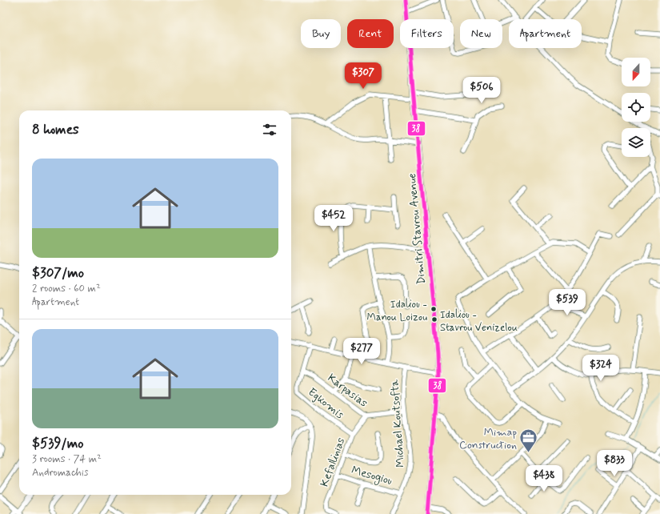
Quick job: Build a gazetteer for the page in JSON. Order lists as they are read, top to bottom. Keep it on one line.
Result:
{"streets":{"main road":["Dimitri Stavrou Avenue"],"street":["Karpasias","Egkomis","Michael Koutsofta","Kefallinias","Mesogiou"]},"crossings":[["Karpasias","Egkomis"],["Karpasias","Michael Koutsofta"],["Karpasias","Kefallinias"],["Egkomis","Kefallinias"],["Michael Koutsofta","Mesogiou"],["Kefallinias","Mesogiou"]],"places":{"other":["Idaliou - Manou Loizou","Idaliou - Stavrou Venizelou"],"office":["Mimap Construction"]},"lines":["transit line 38"],"north":"bottom","page":{"chip":["Buy","Rent","Filters","New","Apartment"],"price":["$307","$506","$452","$539","$277","$324","$833","$438"],"heading":"8 homes","list":[{"name":"$307/mo","note":"2 rooms · 60 m² · Apartment"},{"name":"$539/mo","note":"3 rooms · 74 m² · Andromachis"}]}}
